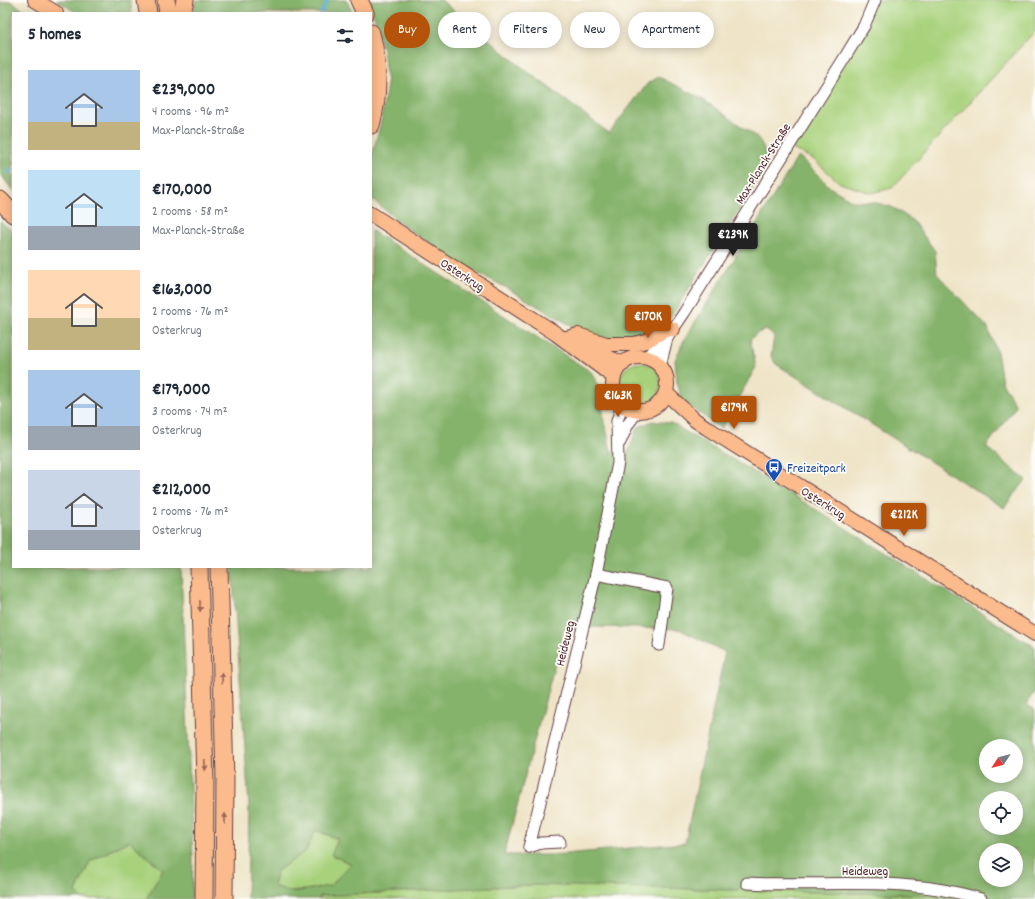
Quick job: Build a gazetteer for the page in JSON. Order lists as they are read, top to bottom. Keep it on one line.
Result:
{"streets":{"main road":["Osterkrug"],"street":["Max-Planck-Straße","Heideweg"]},"crossings":[["Max-Planck-Straße","Osterkrug"],["Max-Planck-Straße","Heideweg"],["Osterkrug","Heideweg"]],"places":{"bus stop":["Freizeitpark"]},"north":"bottom left","page":{"chip":["Buy","Rent","Filters","New","Apartment"],"heading":"5 homes","list":[{"name":"€239,000","note":"4 rooms · 96 m² · Max-Planck-Straße"},{"name":"€170,000","note":"2 rooms · 58 m² · Max-Planck-Straße"},{"name":"€163,000","note":"2 rooms · 76 m² · Osterkrug"},{"name":"€179,000","note":"3 rooms · 74 m² · Osterkrug"},{"name":"€212,000","note":"2 rooms · 76 m² · Osterkrug"}],"price":["€239K","€170K","€163K","€179K","€212K"]}}
